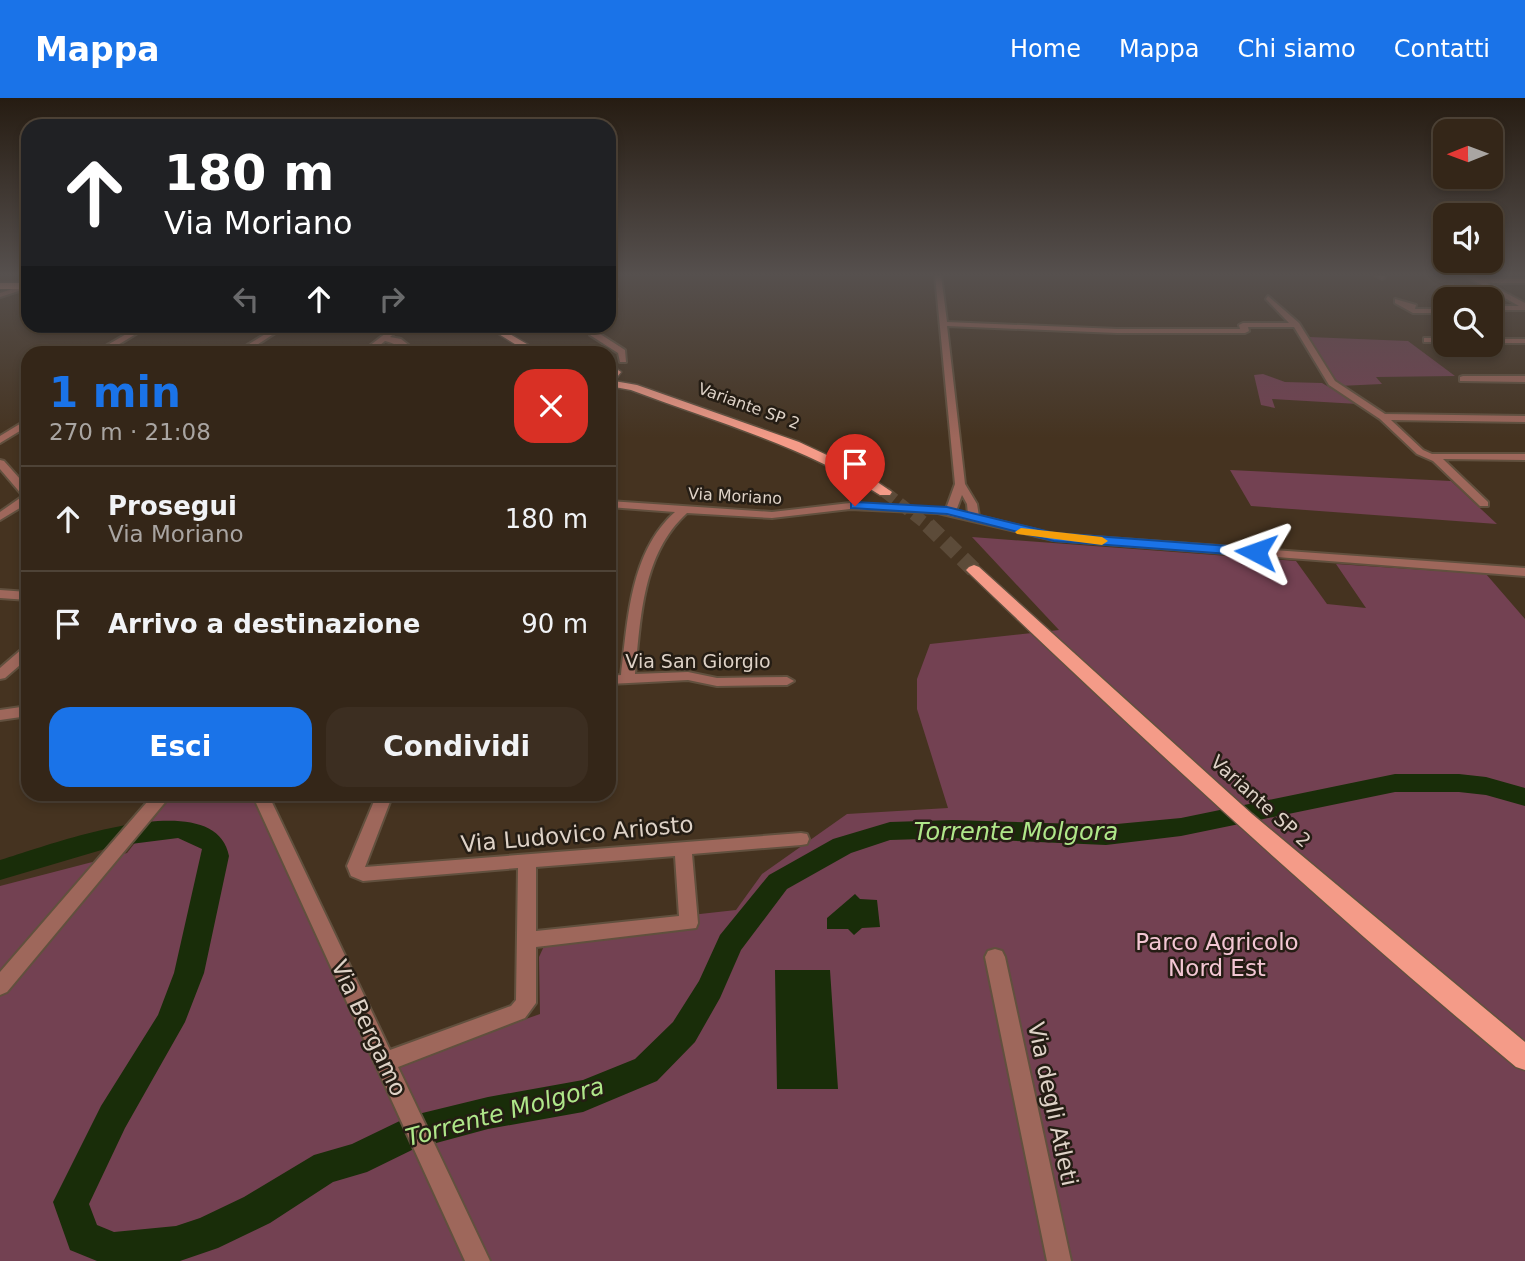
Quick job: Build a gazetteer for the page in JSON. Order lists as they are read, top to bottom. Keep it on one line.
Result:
{"streets":{"main road":["Variante SP 2"],"street":["Via Moriano","Via San Giorgio","Via Ludovico Ariosto","Via Bergamo","Via degli Atleti"]},"water":["Torrente Molgora"],"parks":["Parco Agricolo Nord Est"],"north":"left","page":{"header":"Mappa","nav":["Home","Mappa","Chi siamo","Contatti"],"turn":["180 m","Via Moriano"],"heading":["1 min","270 m · 21:08"],"list":[{"name":"Prosegui","note":"Via Moriano","value":"180 m"},{"name":"Arrivo a destinazione","value":"90 m"}],"buttons":["Esci","Condividi"]}}
